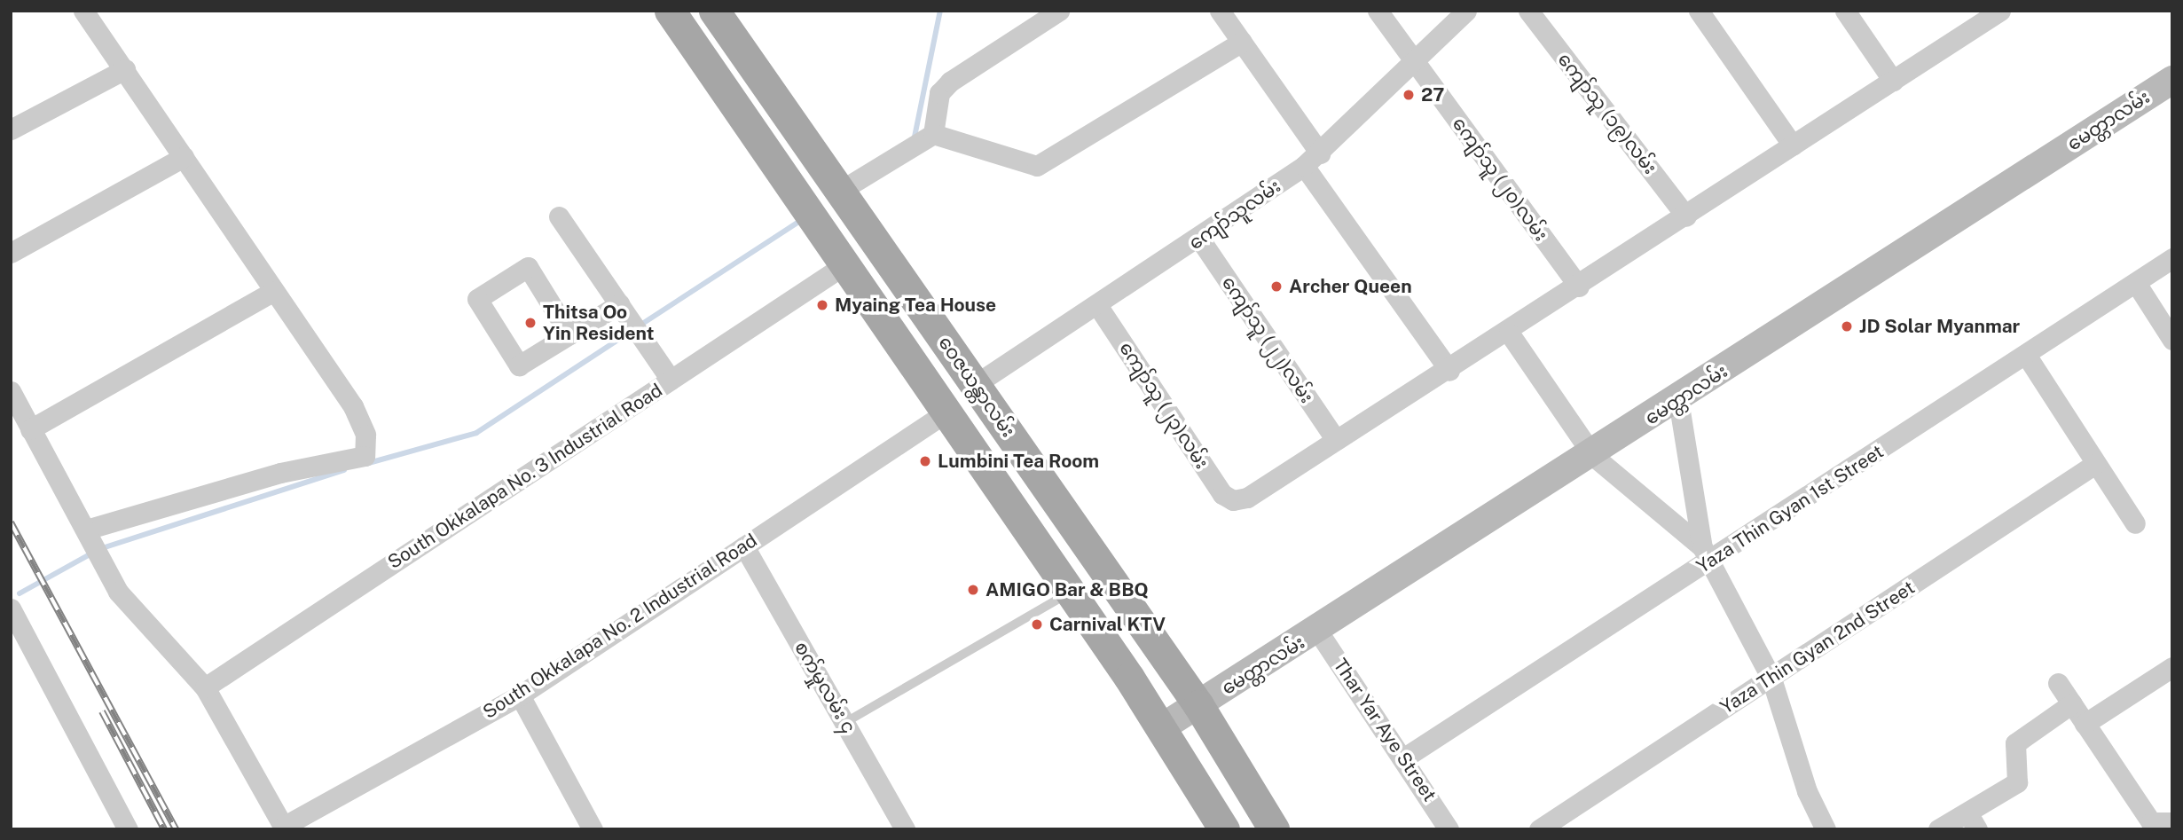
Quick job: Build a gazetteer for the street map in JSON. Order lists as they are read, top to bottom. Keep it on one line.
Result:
{"streets":{"main road":["မေတ္တာလမ်း","ဝေဇယန္တာလမ်း"],"street":["ကျော်သူ (၁၉)လမ်း","ကျော်သူ (၂၀)လမ်း","ကျော်သူလမ်း","ကျော်သူ (၂၂)လမ်း","ကျော်သူ (၂၃)လမ်း","South Okkalapa No. 3 Industrial Road","Yaza Thin Gyan 1st Street","South Okkalapa No. 2 Industrial Road","Yaza Thin Gyan 2nd Street","စက်မှုလမ်း ၄","Thar Yar Aye Street"]},"crossings":[["မေတ္တာလမ်း","ဝေဇယန္တာလမ်း"],["မေတ္တာလမ်း","Thar Yar Aye Street"],["ကျော်သူ (၂၀)လမ်း","ကျော်သူလမ်း"],["ကျော်သူလမ်း","ကျော်သူ (၂၂)လမ်း"],["ကျော်သူလမ်း","ဝေဇယန္တာလမ်း"],["ကျော်သူလမ်း","ကျော်သူ (၂၃)လမ်း"],["ကျော်သူ (၂၂)လမ်း","ကျော်သူ (၂၃)လမ်း"],["ဝေဇယန္တာလမ်း","South Okkalapa No. 3 Industrial Road"],["ဝေဇယန္တာလမ်း","South Okkalapa No. 2 Industrial Road"],["Yaza Thin Gyan 1st Street","Thar Yar Aye Street"],["South Okkalapa No. 2 Industrial Road","စက်မှုလမ်း ၄"]],"places":["27","Archer Queen","Myaing Tea House","Thitsa Oo Yin Resident","JD Solar Myanmar","Lumbini Tea Room","AMIGO Bar & BBQ","Carnival KTV"]}
